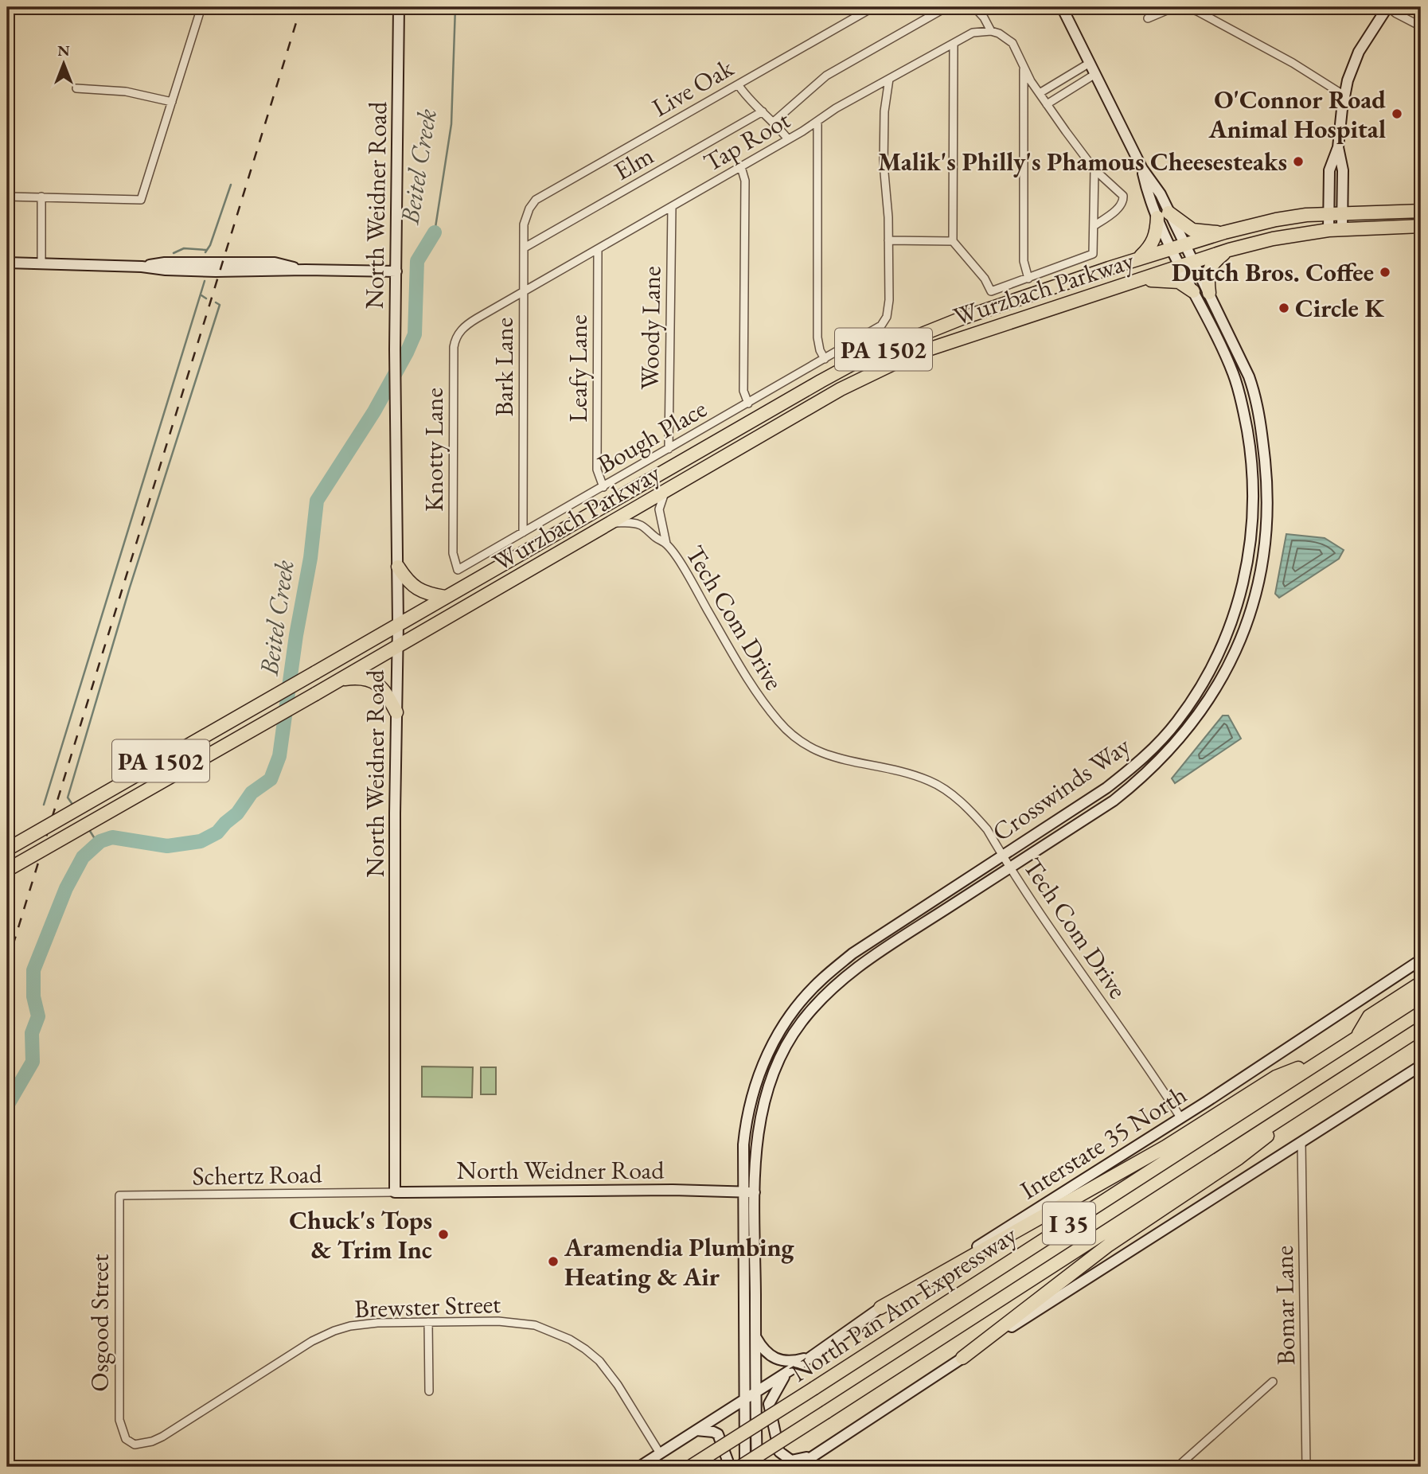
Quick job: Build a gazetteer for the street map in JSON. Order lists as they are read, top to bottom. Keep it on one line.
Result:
{"streets":{"highway":["Wurzbach Parkway","PA 1502","I 35","North Pan Am Expressway"],"main road":["North Weidner Road","Crosswinds Way","Interstate 35 North"],"street":["Live Oak","Tap Root","Elm","Woody Lane","Bark Lane","Leafy Lane","Bough Place","Knotty Lane","Tech Com Drive","Schertz Road","Bomar Lane","Brewster Street","Osgood Street"]},"crossings":[["Live Oak","Bark Lane"],["Tap Root","Woody Lane"],["Tap Root","Bark Lane"],["Tap Root","Leafy Lane"],["Tap Root","Bough Place"],["Tap Root","Knotty Lane"],["Elm","Bark Lane"],["North Weidner Road","Wurzbach Parkway"],["North Weidner Road","Crosswinds Way"],["North Weidner Road","Schertz Road"],["Wurzbach Parkway","Tech Com Drive"],["Wurzbach Parkway","Crosswinds Way"],["Woody Lane","Bough Place"],["Bark Lane","Bough Place"],["Leafy Lane","Bough Place"],["Bough Place","Knotty Lane"],["Tech Com Drive","Crosswinds Way"],["Tech Com Drive","Interstate 35 North"],["Interstate 35 North","Brewster Street"],["Schertz Road","Osgood Street"],["Brewster Street","Osgood Street"]],"water":["Beitel Creek"],"places":["O'Connor Road Animal Hospital","Malik's Philly's Phamous Cheesesteaks","Dutch Bros. Coffee","Circle K","Chuck's Tops & Trim Inc","Aramendia Plumbing Heating & Air"],"north":"top"}
